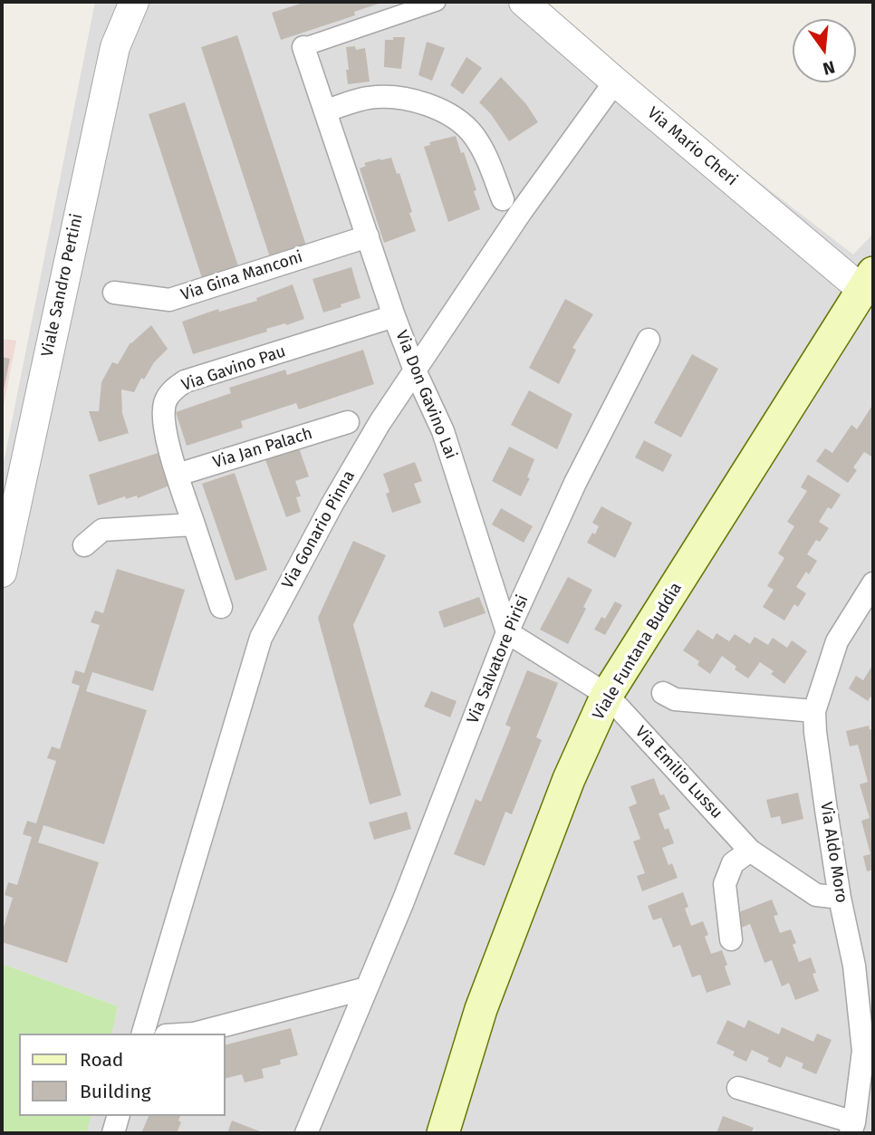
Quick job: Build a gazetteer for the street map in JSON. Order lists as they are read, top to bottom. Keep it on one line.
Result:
{"streets":{"main road":["Viale Funtana Buddia"],"street":["Via Mario Cheri","Via Gina Manconi","Viale Sandro Pertini","Via Gavino Pau","Via Don Gavino Lai","Via Jan Palach","Via Gonario Pinna","Via Salvatore Pirisi","Via Emilio Lussu","Via Aldo Moro"]},"crossings":[["Via Mario Cheri","Via Gonario Pinna"],["Via Mario Cheri","Viale Funtana Buddia"],["Via Gina Manconi","Via Don Gavino Lai"],["Via Gavino Pau","Via Don Gavino Lai"],["Via Gavino Pau","Via Jan Palach"],["Via Don Gavino Lai","Via Gonario Pinna"],["Via Don Gavino Lai","Via Salvatore Pirisi"],["Viale Funtana Buddia","Via Emilio Lussu"],["Via Emilio Lussu","Via Aldo Moro"]],"legend":["Road","Building"],"north":"bottom"}
